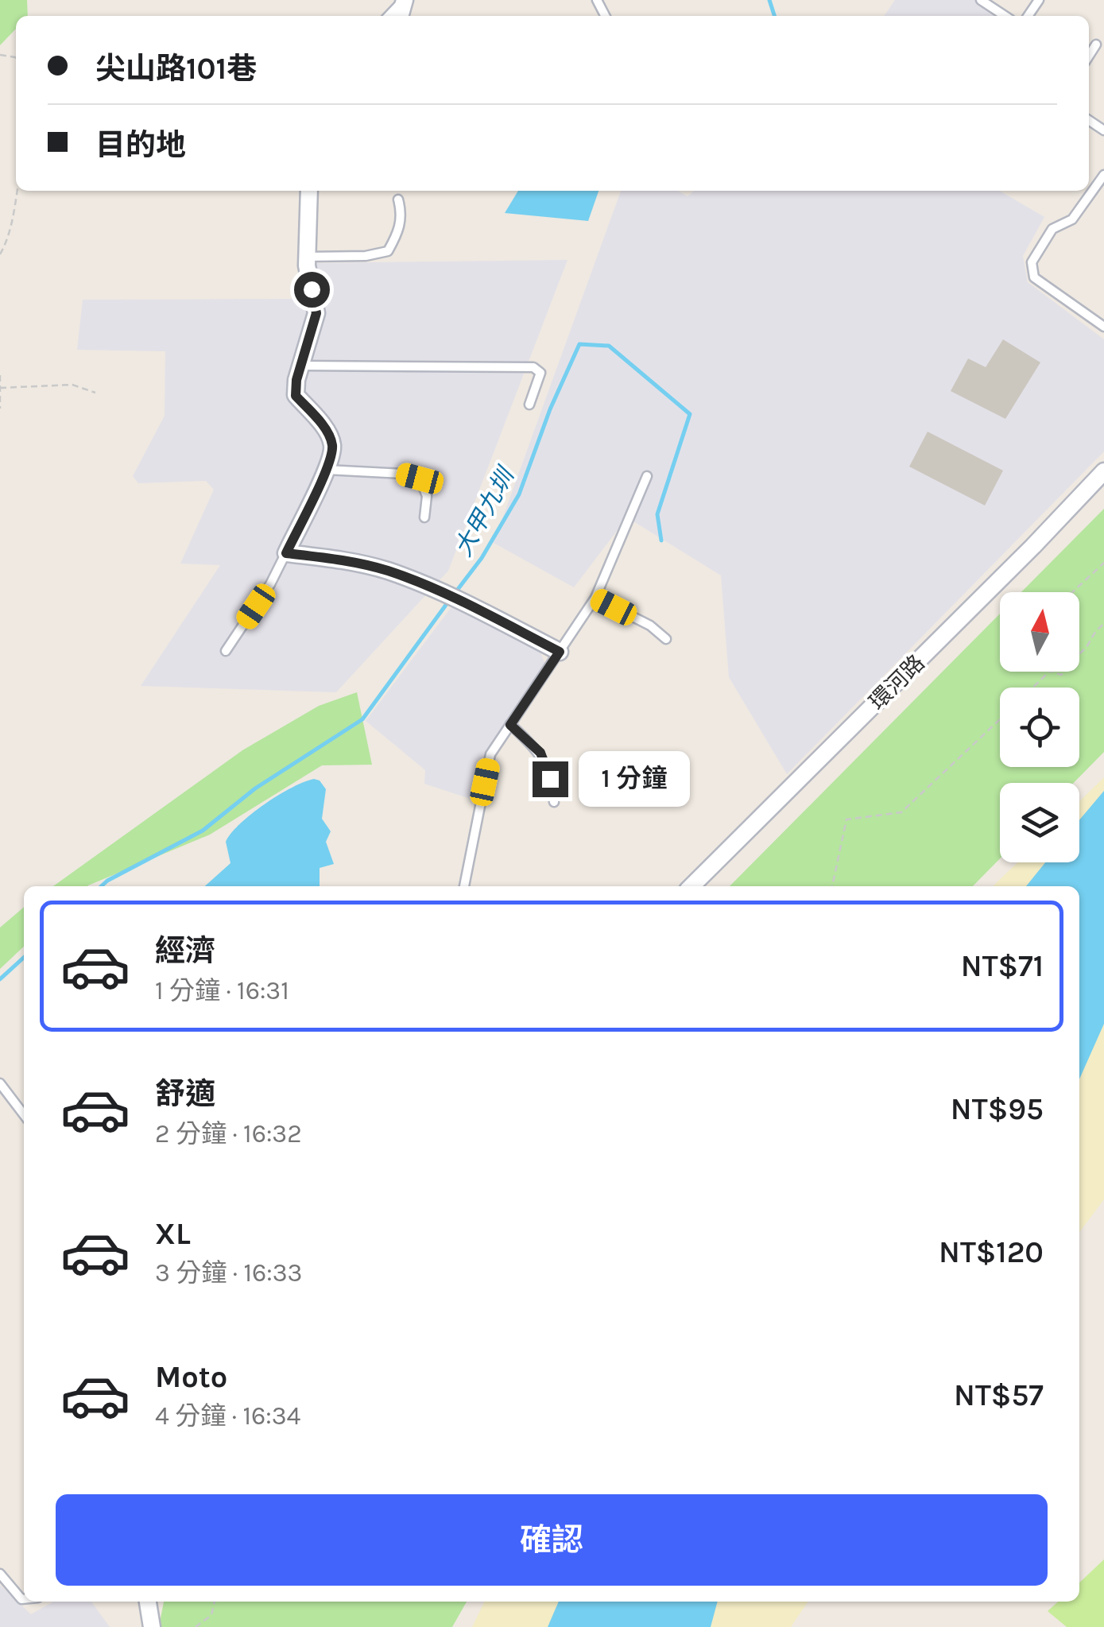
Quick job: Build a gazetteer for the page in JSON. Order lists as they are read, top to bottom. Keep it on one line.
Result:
{"streets":{"street":["環河路"]},"water":["大甲九圳"],"north":"top","page":{"banner":["尖山路101巷","目的地"],"bubble":"1 分鐘","list":[{"name":"經濟","note":"1 分鐘 · 16:31","value":"NT$71"},{"name":"舒適","note":"2 分鐘 · 16:32","value":"NT$95"},{"name":"XL","note":"3 分鐘 · 16:33","value":"NT$120"},{"name":"Moto","note":"4 分鐘 · 16:34","value":"NT$57"}],"buttons":"確認"}}
